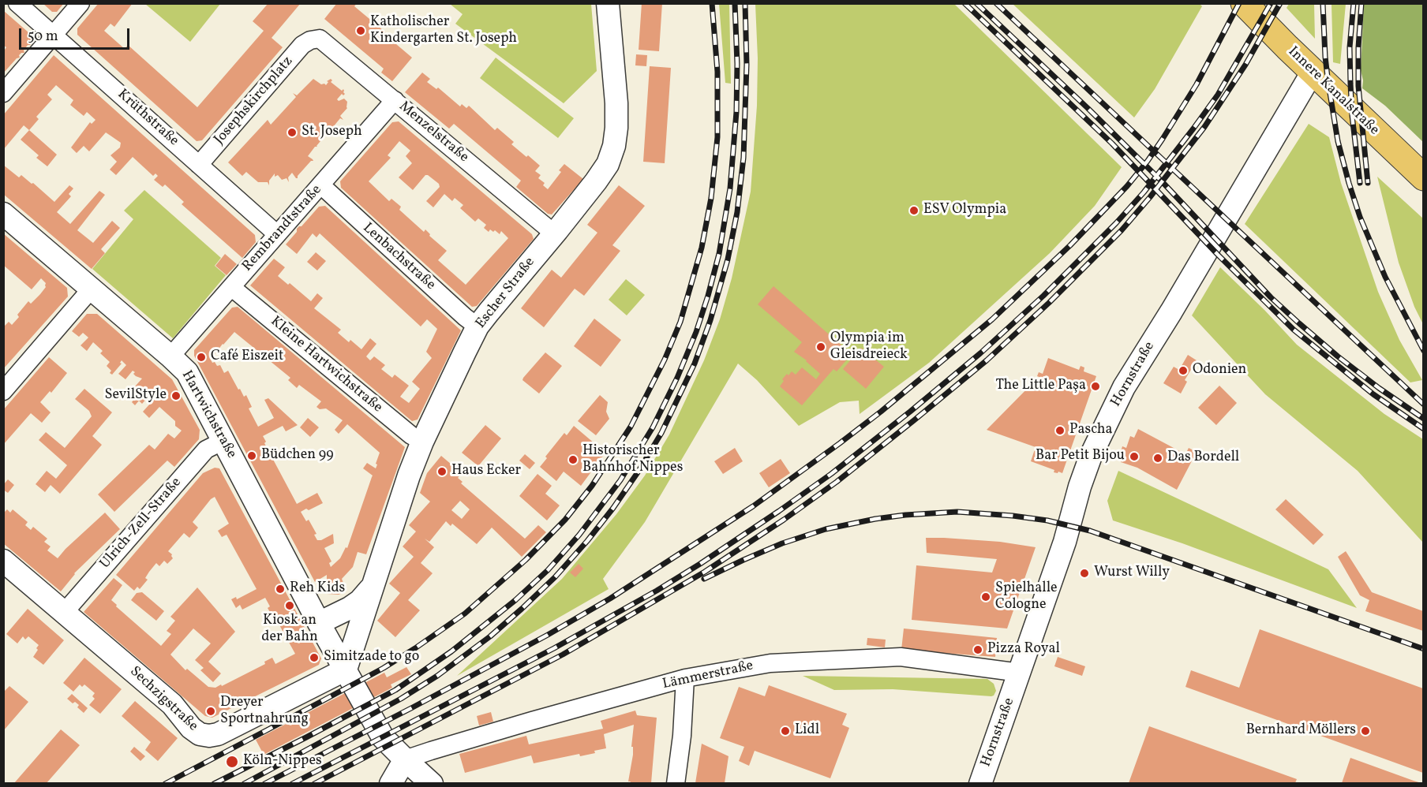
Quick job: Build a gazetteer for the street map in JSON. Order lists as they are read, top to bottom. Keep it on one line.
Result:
{"streets":{"main road":["Innere Kanalstraße"],"street":["Josephskirchplatz","Krüthstraße","Menzelstraße","Rembrandtstraße","Lenbachstraße","Escher Straße","Kleine Hartwichstraße","Hornstraße","Hartwichstraße","Ulrich-Zell-Straße","Lämmerstraße","Sechzigstraße"]},"crossings":[["Innere Kanalstraße","Hornstraße"],["Josephskirchplatz","Krüthstraße"],["Josephskirchplatz","Menzelstraße"],["Krüthstraße","Rembrandtstraße"],["Menzelstraße","Rembrandtstraße"],["Menzelstraße","Escher Straße"],["Rembrandtstraße","Lenbachstraße"],["Rembrandtstraße","Kleine Hartwichstraße"],["Rembrandtstraße","Hartwichstraße"],["Lenbachstraße","Escher Straße"],["Escher Straße","Kleine Hartwichstraße"],["Escher Straße","Hartwichstraße"],["Escher Straße","Sechzigstraße"],["Hornstraße","Lämmerstraße"],["Hartwichstraße","Ulrich-Zell-Straße"],["Hartwichstraße","Lämmerstraße"],["Hartwichstraße","Sechzigstraße"],["Ulrich-Zell-Straße","Sechzigstraße"]],"places":["Katholischer Kindergarten St. Joseph","St. Joseph","ESV Olympia","Olympia im Gleisdreieck","Café Eiszeit","Odonien","The Little Paşa","SevilStyle","Pascha","Büdchen 99","Bar Petit Bijou","Das Bordell","Historischer Bahnhof Nippes","Haus Ecker","Wurst Willy","Reh Kids","Spielhalle Cologne","Kiosk an der Bahn","Pizza Royal","Simitzade to go","Dreyer Sportnahrung","Lidl","Bernhard Möllers","Köln-Nippes"],"scale_bar":"50 m"}
